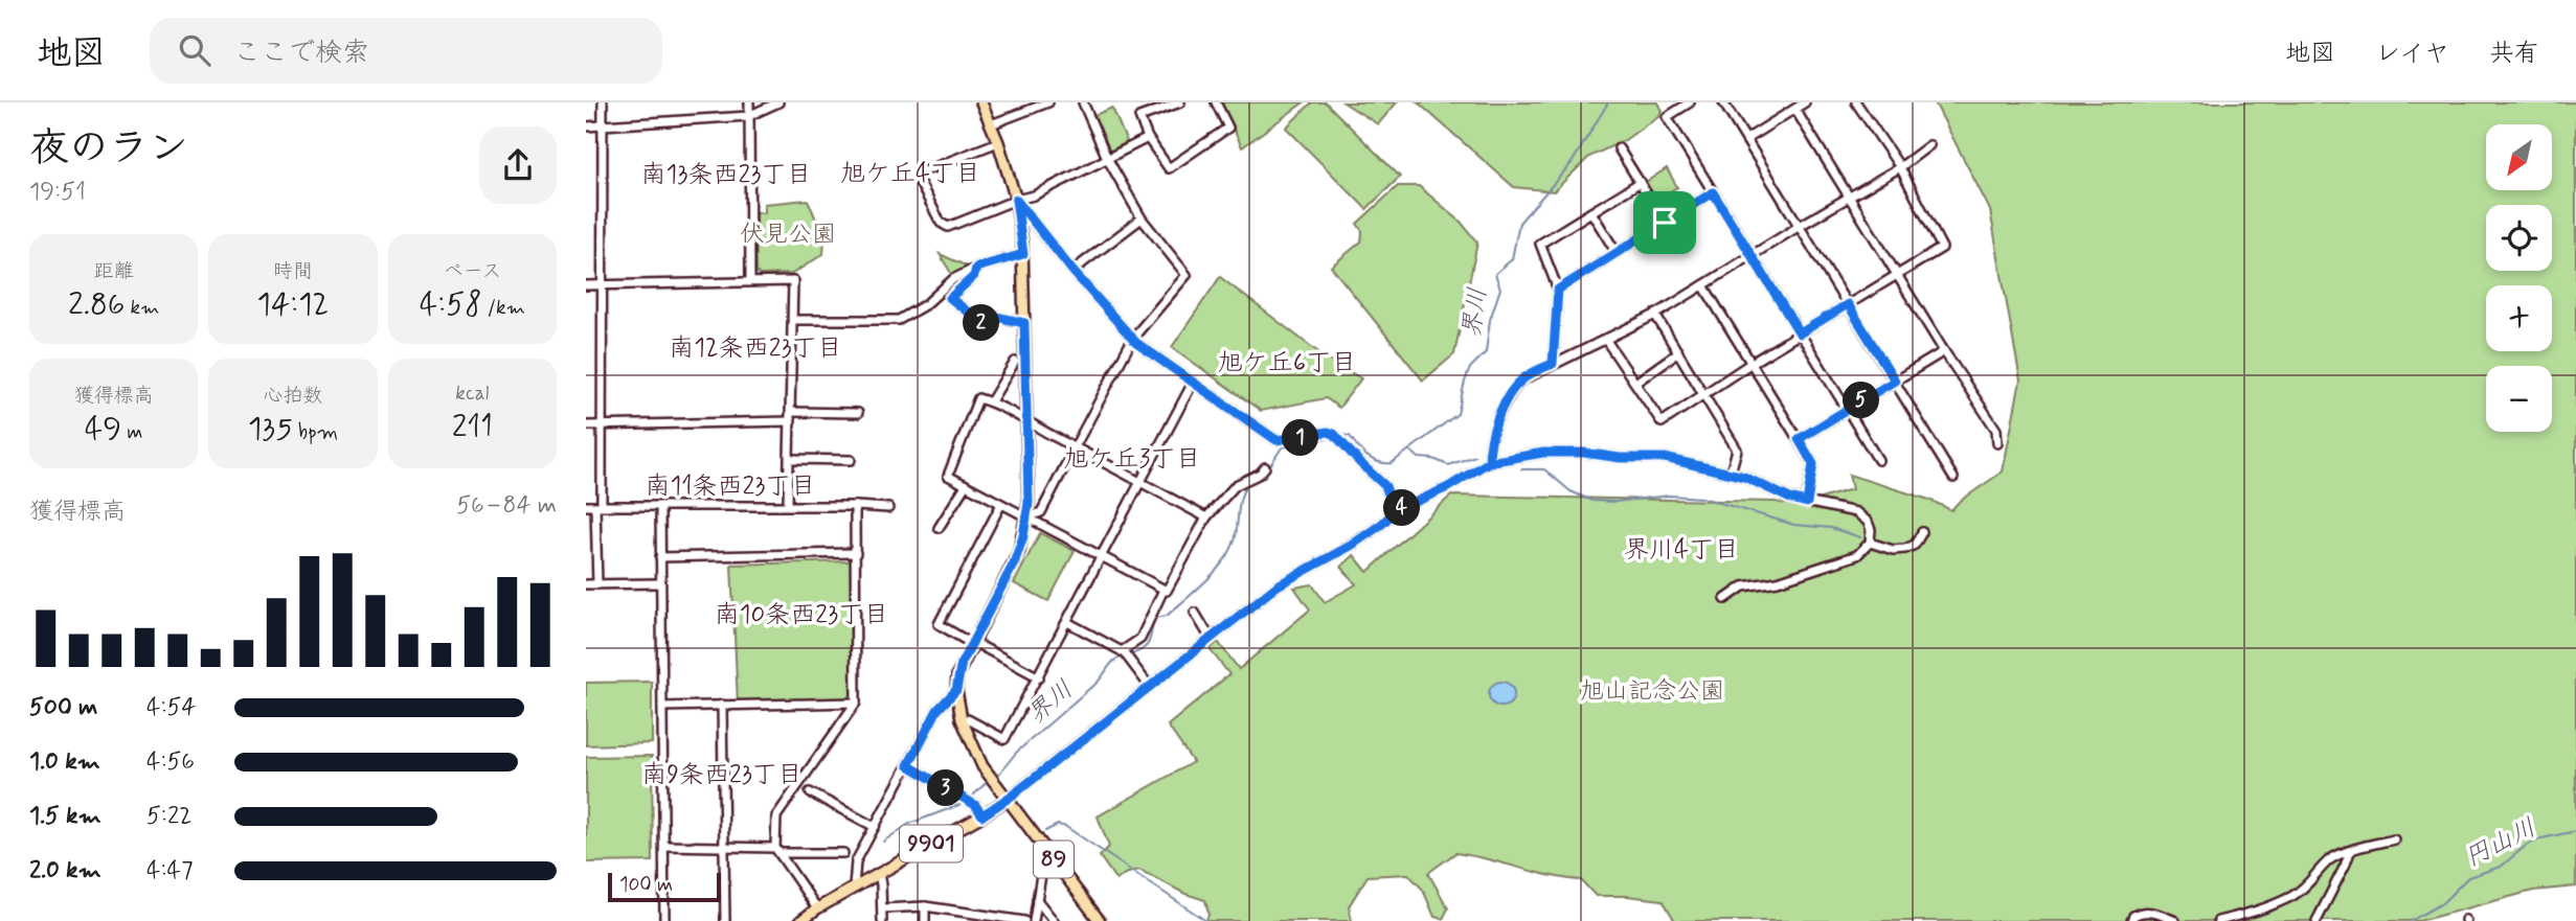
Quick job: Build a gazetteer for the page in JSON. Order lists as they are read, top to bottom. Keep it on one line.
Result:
{"streets":{"main road":["9901","89"]},"crossings":[["9901","89"]],"districts":["旭ケ丘4丁目","南13条西23丁目","南12条西23丁目","旭ケ丘6丁目","旭ケ丘3丁目","南11条西23丁目","界川4丁目","南10条西23丁目","南9条西23丁目"],"water":["界川","円山川"],"parks":["伏見公園","旭山記念公園"],"scale_bar":"100 m","north":"bottom left","page":{"header":"地図","search":"ここで検索","nav":["地図","レイヤ","共有"],"heading":["夜のラン","19:51"],"map_buttons":["+","−"],"stats":[["距離","2.86 km"],["時間","14:12"],["ペース","4:58 /km"],["獲得標高","49 m"],["心拍数","135 bpm"],["kcal","211"]],"pins":["2","5","1","4","3"],"chart":["獲得標高","56–84 m"],"list":[{"name":"500 m","note":"4:54"},{"name":"1.0 km","note":"4:56"},{"name":"1.5 km","note":"5:22"},{"name":"2.0 km","note":"4:47"}],"scale":"100 m"}}
